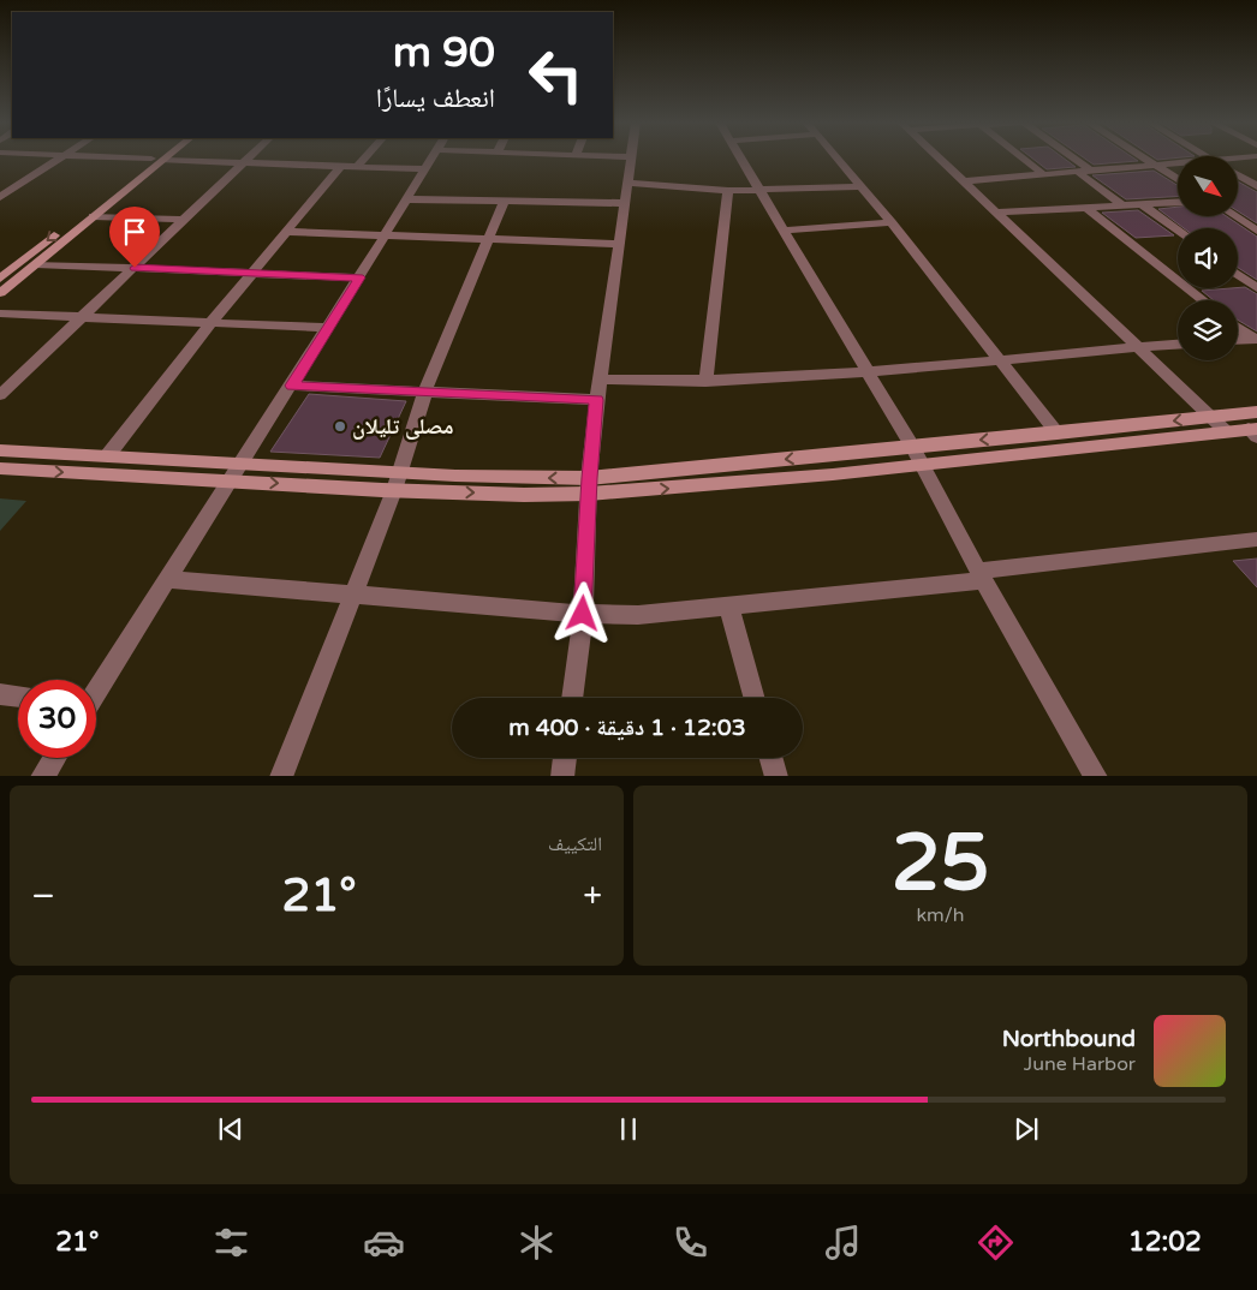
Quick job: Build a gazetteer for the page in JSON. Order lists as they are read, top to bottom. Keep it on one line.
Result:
{"places":["مصلى تليلان"],"north":"bottom right","page":{"turn":["90 m","انعطف يسارًا"],"limit":"30","trip":"12:03 · 1 دقيقة · 400 m","tile":[["25","km/h"],"التكييف"],"heat":["−","21°","+"],"song":["Northbound","June Harbor"],"tabs":["12:02","21°"]}}
